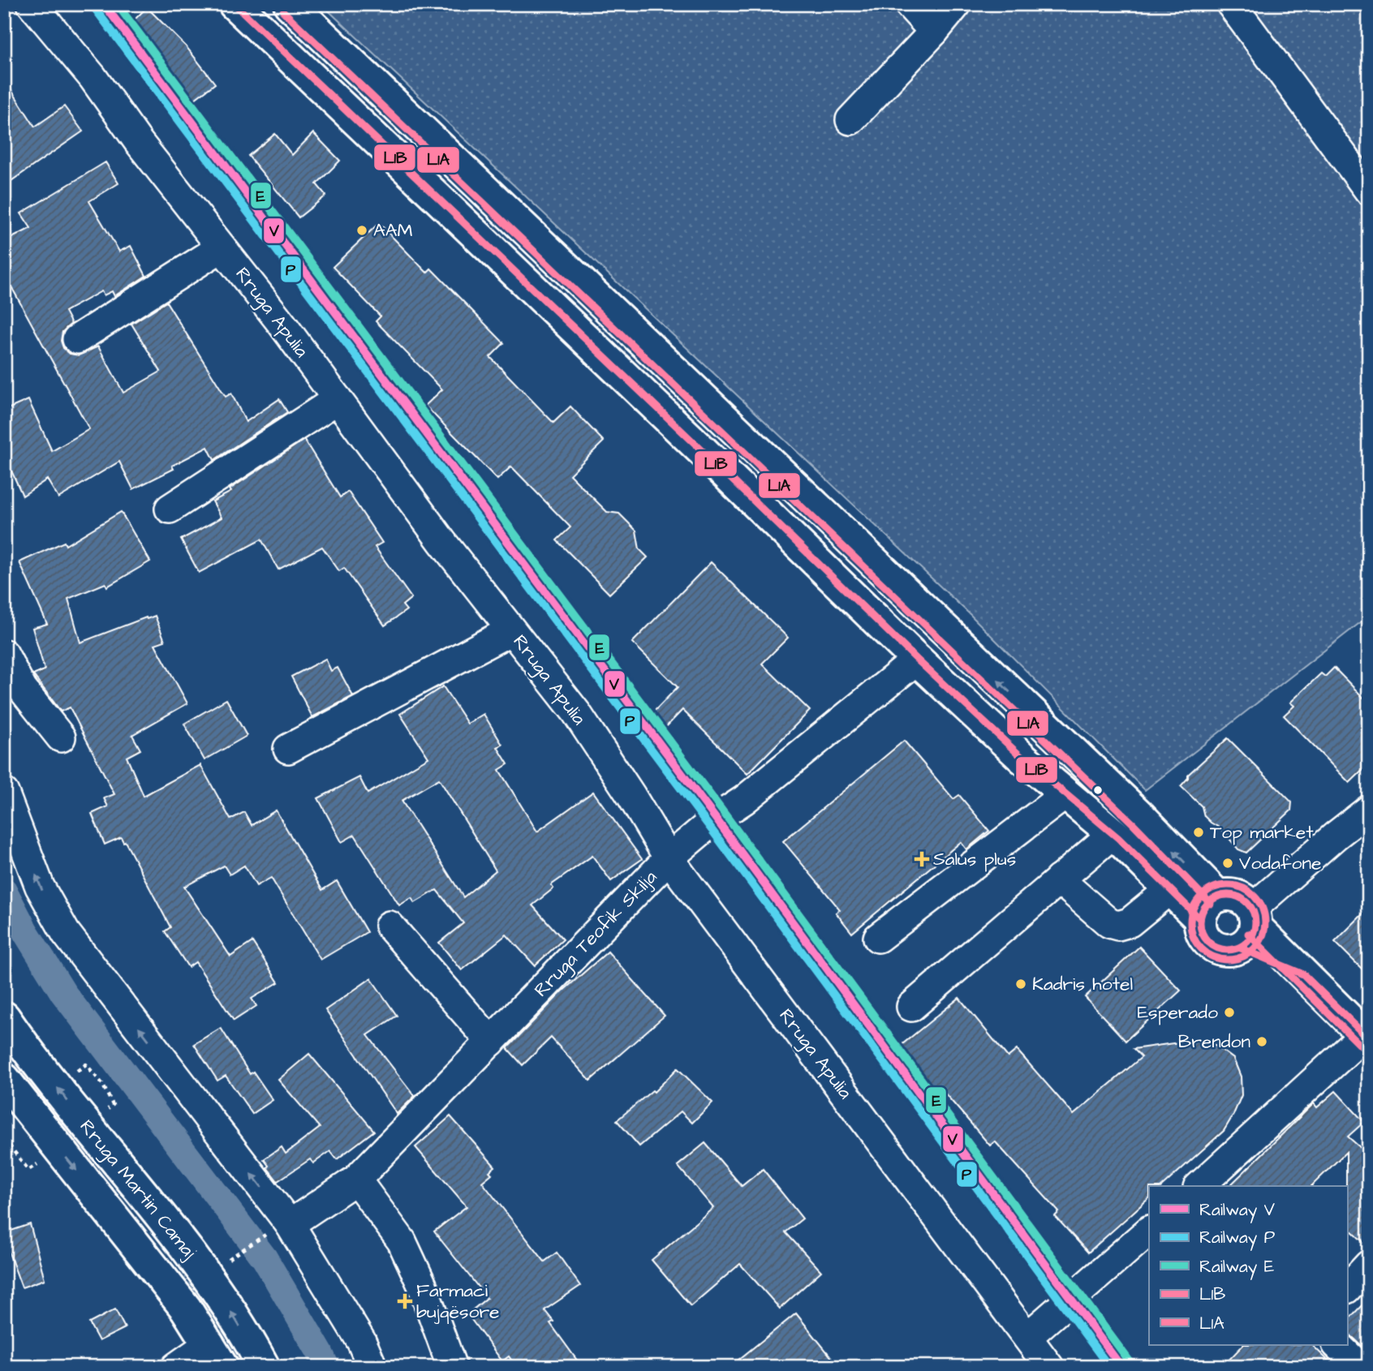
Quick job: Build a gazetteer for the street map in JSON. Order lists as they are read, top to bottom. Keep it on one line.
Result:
{"streets":{"main road":["Rruga Martin Camaj"],"street":["Rruga Apulia","Rruga Teofik Skilja"]},"crossings":[["Rruga Apulia","Rruga Teofik Skilja"]],"places":{"other":["AAM","Top market","Vodafone","Kadris hotel","Esperado","Brendon"],"health":["Salus plus","Farmaci bujqësore"]},"lines":["rail line V","rail line E","transit line L1B","rail line P","transit line L1A"],"legend":["Railway V","Railway P","Railway E","L1B","L1A"]}
